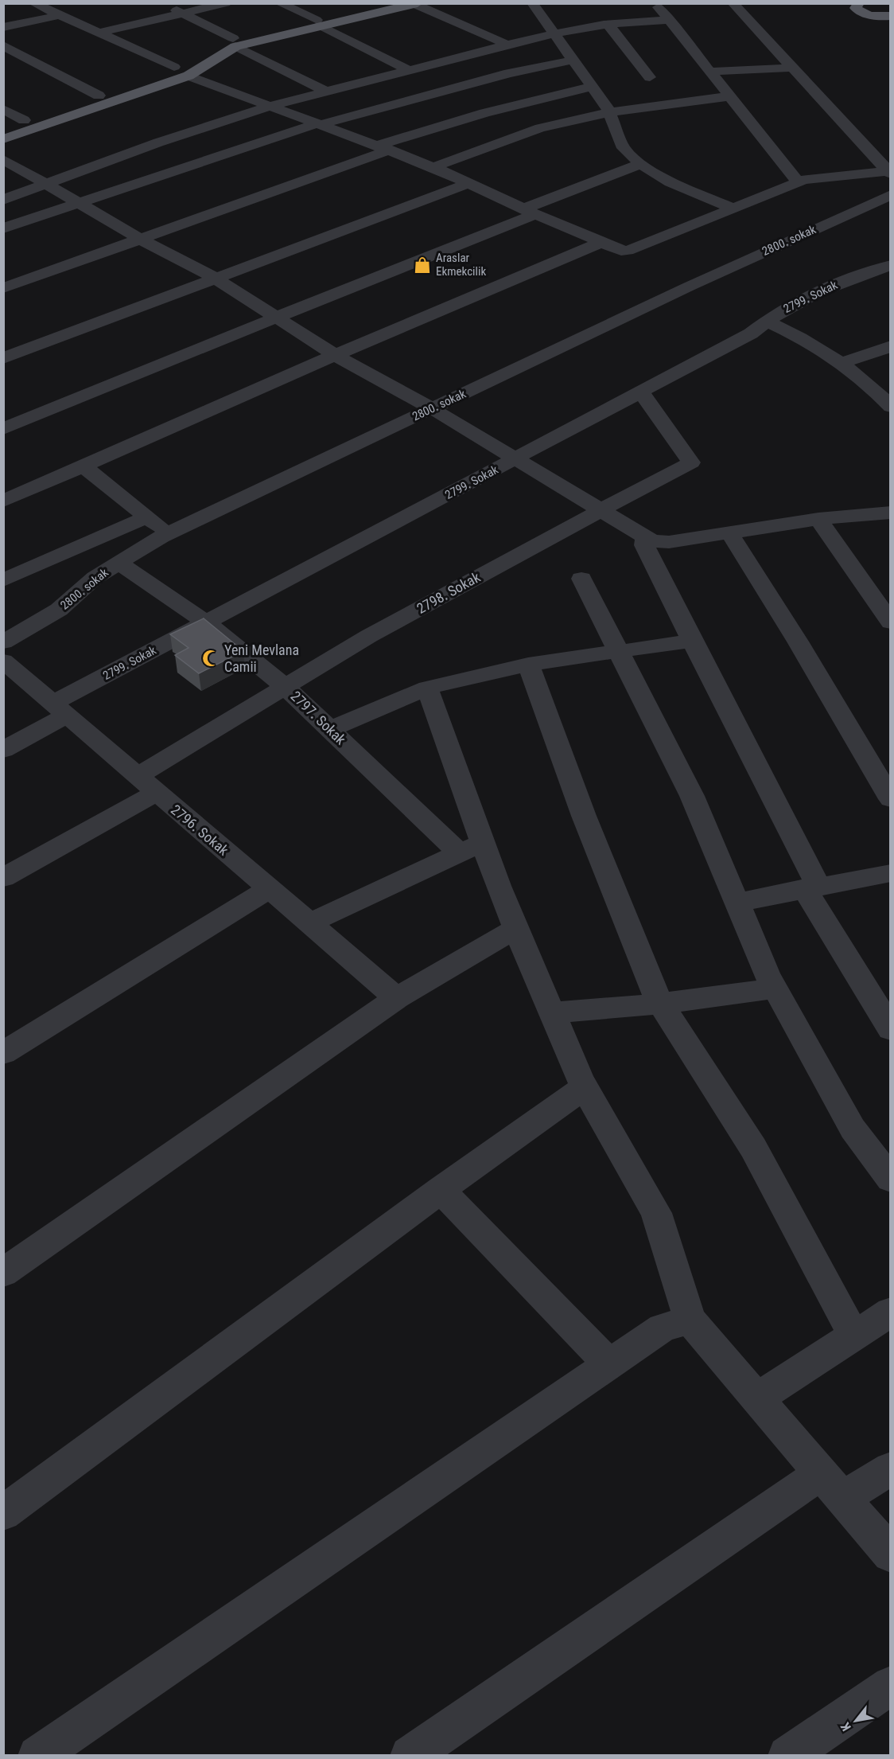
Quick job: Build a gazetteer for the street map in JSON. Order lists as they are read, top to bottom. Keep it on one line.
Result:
{"streets":{"street":["2800. sokak","2799. Sokak","2798. Sokak","2797. Sokak","2796. Sokak"]},"crossings":[["2800. sokak","2797. Sokak"],["2799. Sokak","2798. Sokak"],["2799. Sokak","2797. Sokak"],["2799. Sokak","2796. Sokak"],["2798. Sokak","2797. Sokak"],["2798. Sokak","2796. Sokak"]],"places":{"shop":["Araslar Ekmekcilik"],"mosque":["Yeni Mevlana Camii"]},"north":"bottom left"}
